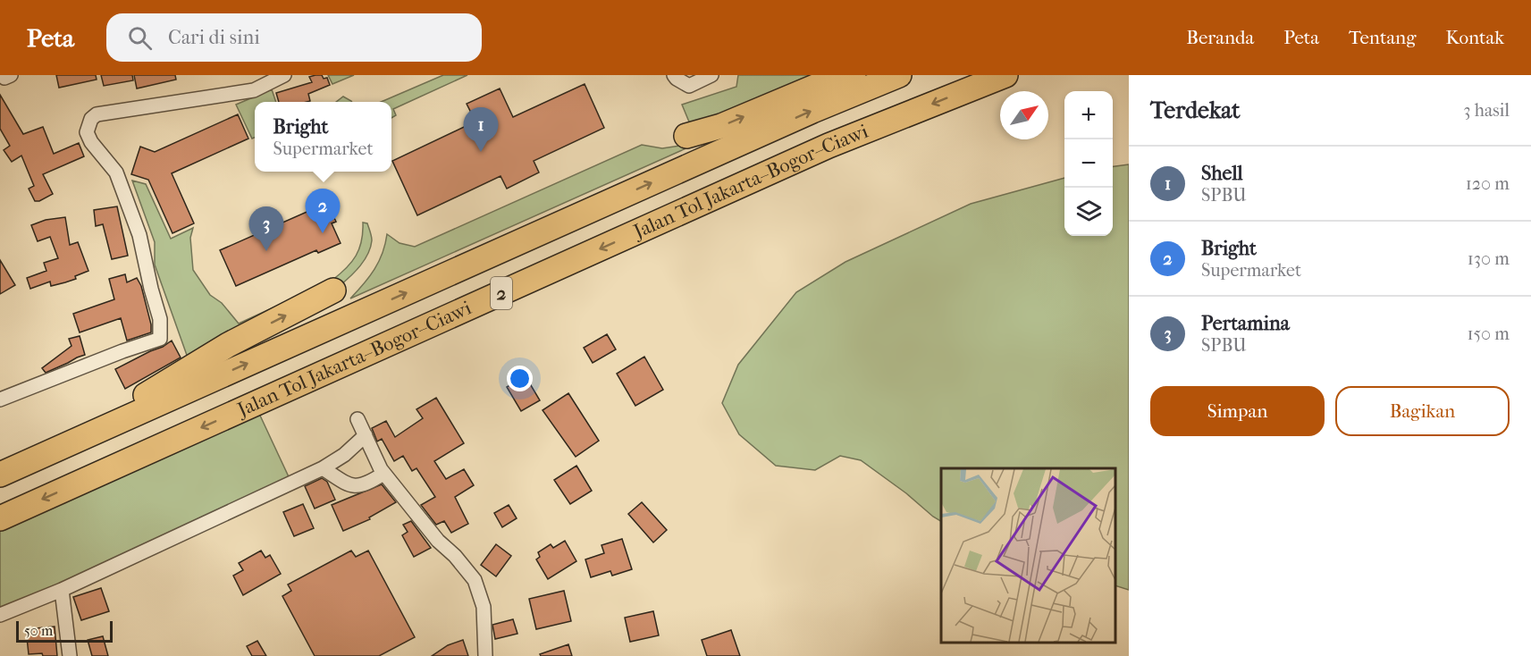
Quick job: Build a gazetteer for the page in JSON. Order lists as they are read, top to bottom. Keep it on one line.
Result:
{"streets":{"highway":["Jalan Tol Jakarta–Bogor–Ciawi","2"]},"scale_bar":"50 m","north":"top right","page":{"header":"Peta","search":"Cari di sini","nav":["Beranda","Peta","Tentang","Kontak"],"heading":["Terdekat","3 hasil"],"map_buttons":["+","−"],"popup":["Bright","Supermarket"],"pins":["1","2","3"],"list":[{"mark":"1","name":"Shell","note":"SPBU","value":"120 m"},{"mark":"2","name":"Bright","note":"Supermarket","value":"130 m"},{"mark":"3","name":"Pertamina","note":"SPBU","value":"150 m"}],"buttons":["Simpan","Bagikan"],"scale":"50 m"}}
